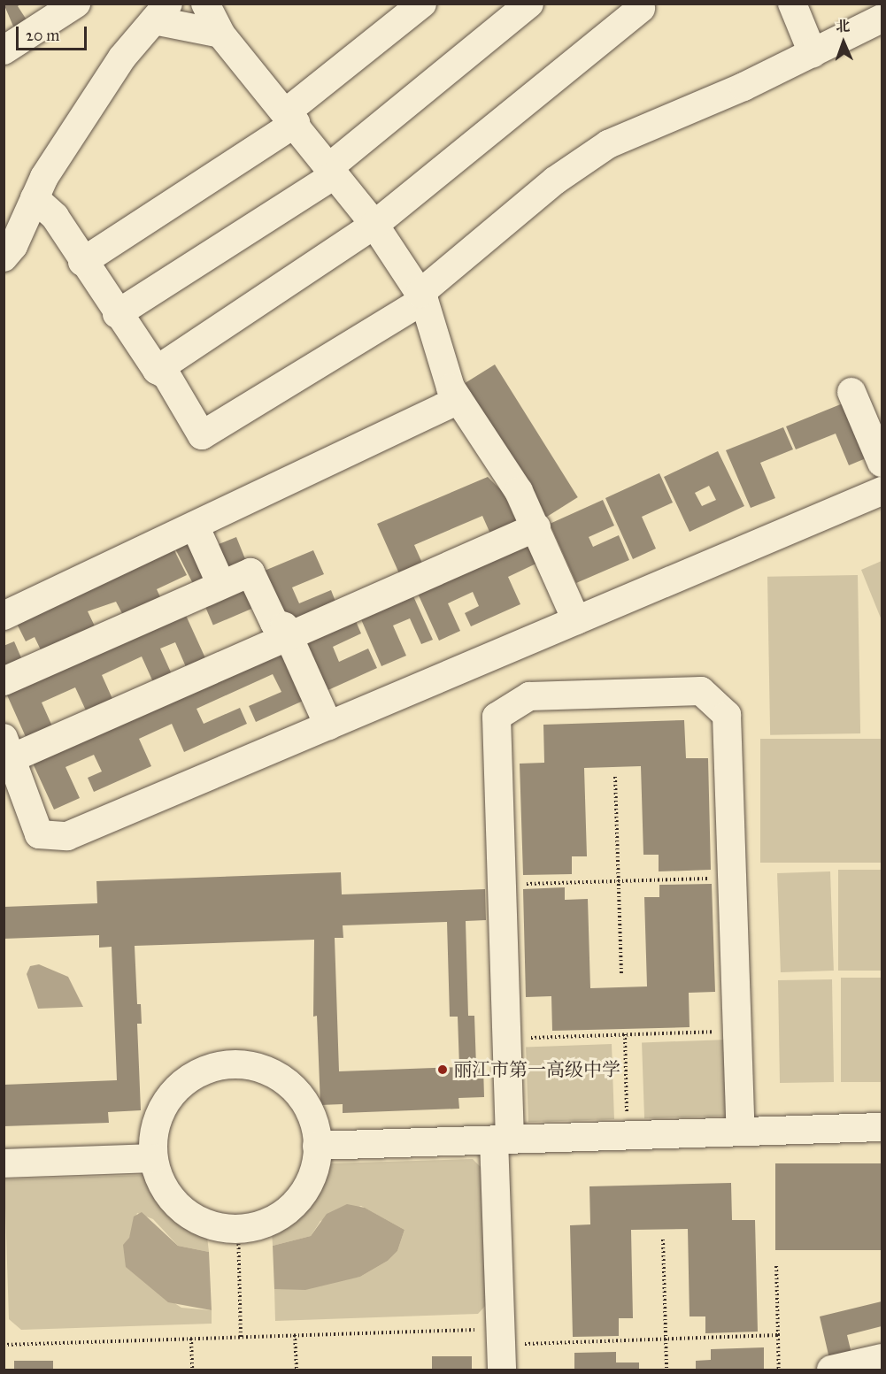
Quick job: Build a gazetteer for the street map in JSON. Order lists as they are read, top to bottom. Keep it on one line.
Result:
{"places":["丽江市第一高级中学"],"scale_bar":"20 m","north":"top"}
